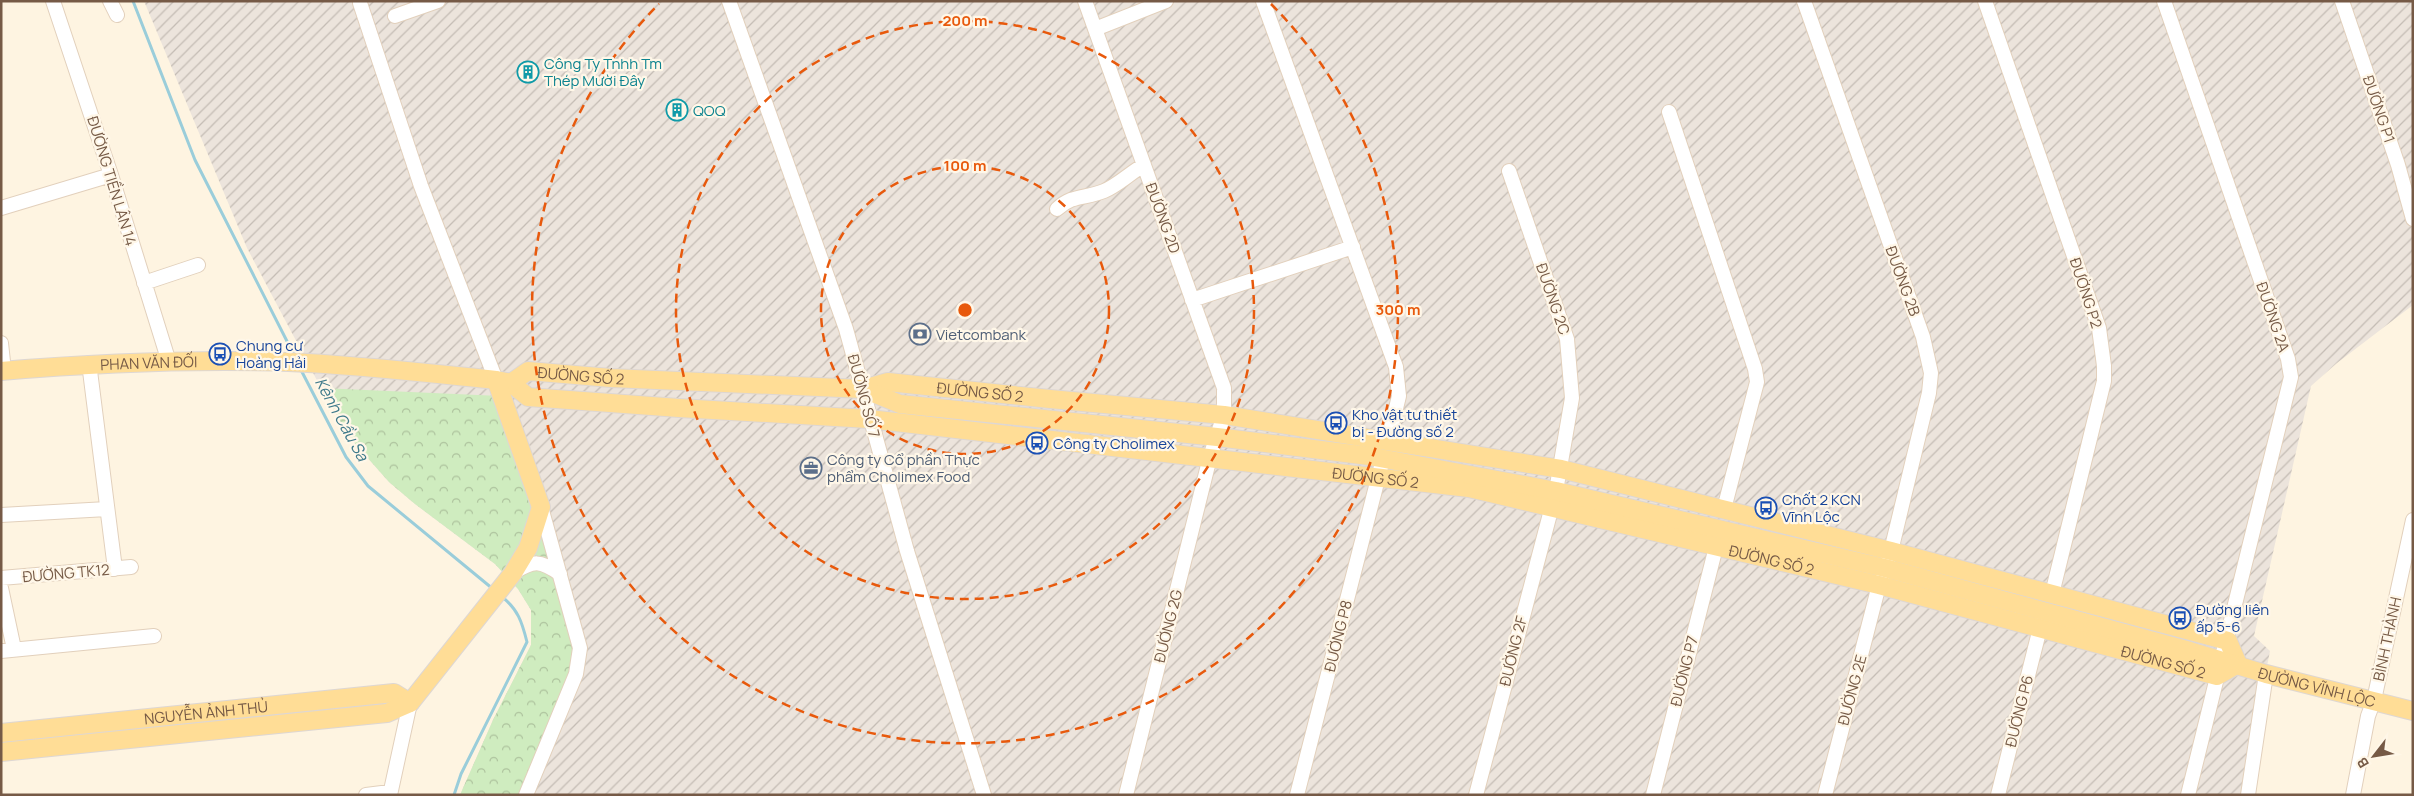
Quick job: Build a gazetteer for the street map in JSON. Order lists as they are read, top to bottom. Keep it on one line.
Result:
{"streets":{"main road":["PHAN VĂN ĐỐI","ĐƯỜNG SỐ 2","ĐƯỜNG VĨNH LỘC","NGUYỄN ẢNH THỦ"],"street":["ĐƯỜNG P1","ĐƯỜNG TIỀN LÂN 14","ĐƯỜNG 2D","ĐƯỜNG 2B","ĐƯỜNG P2","ĐƯỜNG 2C","ĐƯỜNG 2A","ĐƯỜNG SỐ 7","ĐƯỜNG TK12","ĐƯỜNG 2G","ĐƯỜNG P8","BÌNH THÀNH","ĐƯỜNG 2F","ĐƯỜNG P7","ĐƯỜNG 2E","ĐƯỜNG P6"]},"crossings":[["ĐƯỜNG TIỀN LÂN 14","PHAN VĂN ĐỐI"],["ĐƯỜNG 2D","ĐƯỜNG SỐ 2"],["ĐƯỜNG 2D","ĐƯỜNG 2G"],["ĐƯỜNG 2B","ĐƯỜNG SỐ 2"],["ĐƯỜNG 2B","ĐƯỜNG 2E"],["ĐƯỜNG P2","ĐƯỜNG SỐ 2"],["ĐƯỜNG 2C","ĐƯỜNG SỐ 2"],["ĐƯỜNG 2C","ĐƯỜNG 2F"],["ĐƯỜNG 2A","ĐƯỜNG SỐ 2"],["PHAN VĂN ĐỐI","ĐƯỜNG SỐ 2"],["ĐƯỜNG SỐ 2","ĐƯỜNG SỐ 7"],["ĐƯỜNG SỐ 2","ĐƯỜNG 2G"],["ĐƯỜNG SỐ 2","ĐƯỜNG P8"],["ĐƯỜNG SỐ 2","ĐƯỜNG 2F"],["ĐƯỜNG SỐ 2","ĐƯỜNG P7"],["ĐƯỜNG SỐ 2","ĐƯỜNG VĨNH LỘC"],["ĐƯỜNG SỐ 2","ĐƯỜNG 2E"],["ĐƯỜNG SỐ 2","ĐƯỜNG P6"],["BÌNH THÀNH","ĐƯỜNG VĨNH LỘC"]],"water":["Kênh Cầu Sa"],"places":{"building":["Công Ty Tnhh Tm Thép Mười Đây","QOQ"],"bank":["Vietcombank"],"bus stop":["Chung cư Hoàng Hải","Kho vật tư thiết bị - Đường số 2","Công ty Cholimex","Chốt 2 KCN Vĩnh Lộc","Đường liên ấp 5-6"],"office":["Công ty Cổ phần Thực phẩm Cholimex Food"]},"north":"bottom left","rings":["200 m","100 m","300 m"]}
